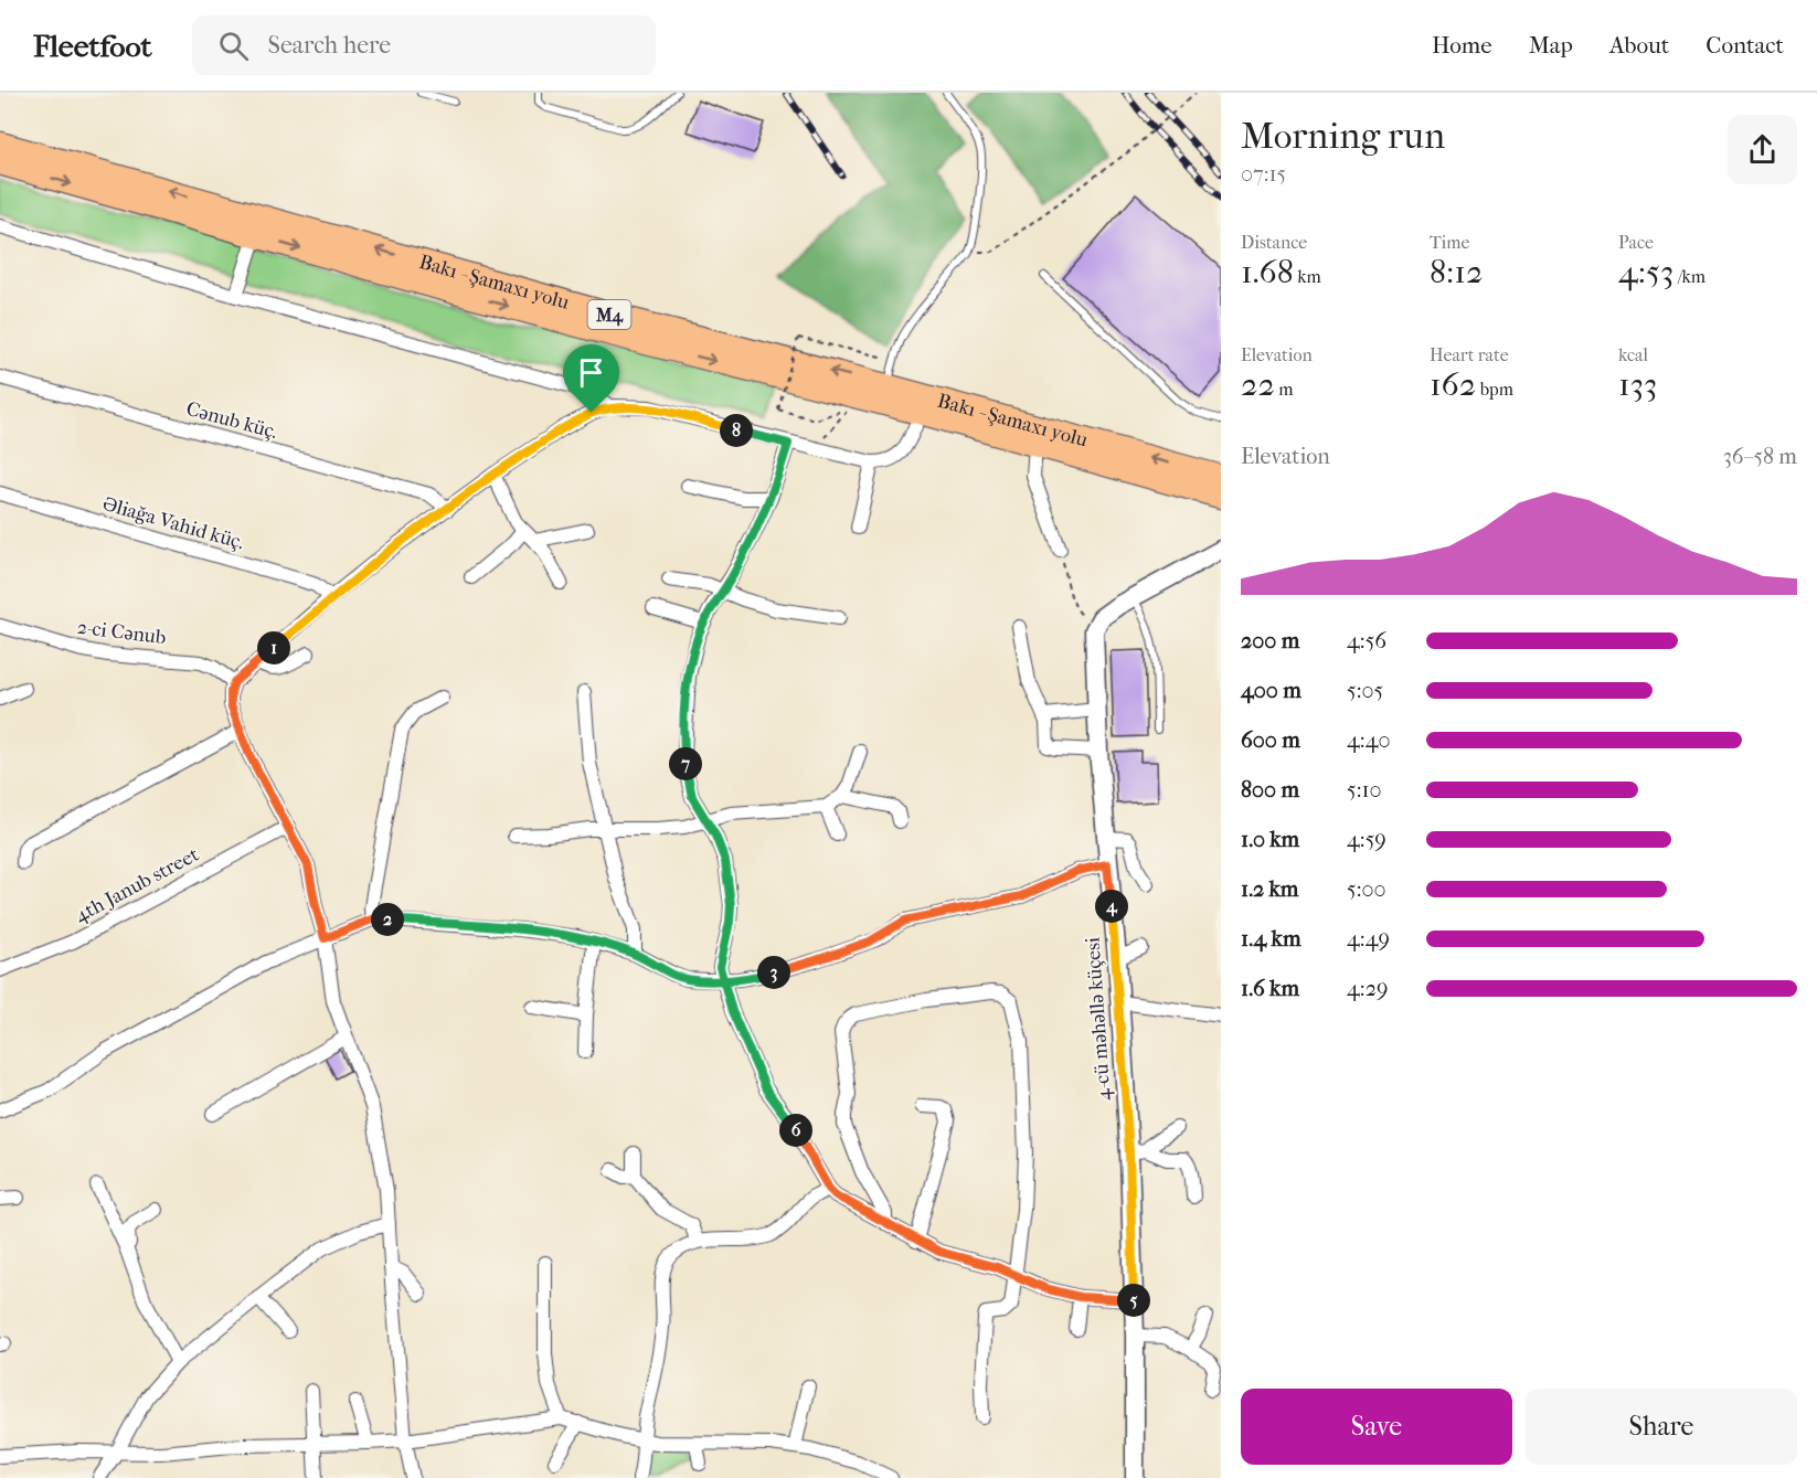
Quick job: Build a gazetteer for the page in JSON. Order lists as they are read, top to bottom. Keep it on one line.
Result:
{"streets":{"highway":["Bakı - Şamaxı yolu","M4"],"street":["Cənub küç.","Əliağa Vahid küç.","2-ci Cənub","4th Janub street","4-cü məhəllə küçesi"]},"page":{"header":"Fleetfoot","search":"Search here","nav":["Home","Map","About","Contact"],"heading":["Morning run","07:15"],"stats":[["Distance","1.68 km"],["Time","8:12"],["Pace","4:53 /km"],["Elevation","22 m"],["Heart rate","162 bpm"],["kcal","133"]],"pins":["8","1","7","4","2","3","6","5"],"chart":["Elevation","36–58 m"],"list":[{"name":"200 m","note":"4:56"},{"name":"400 m","note":"5:05"},{"name":"600 m","note":"4:40"},{"name":"800 m","note":"5:10"},{"name":"1.0 km","note":"4:59"},{"name":"1.2 km","note":"5:00"},{"name":"1.4 km","note":"4:49"},{"name":"1.6 km","note":"4:29"}],"buttons":["Save","Share"]}}
